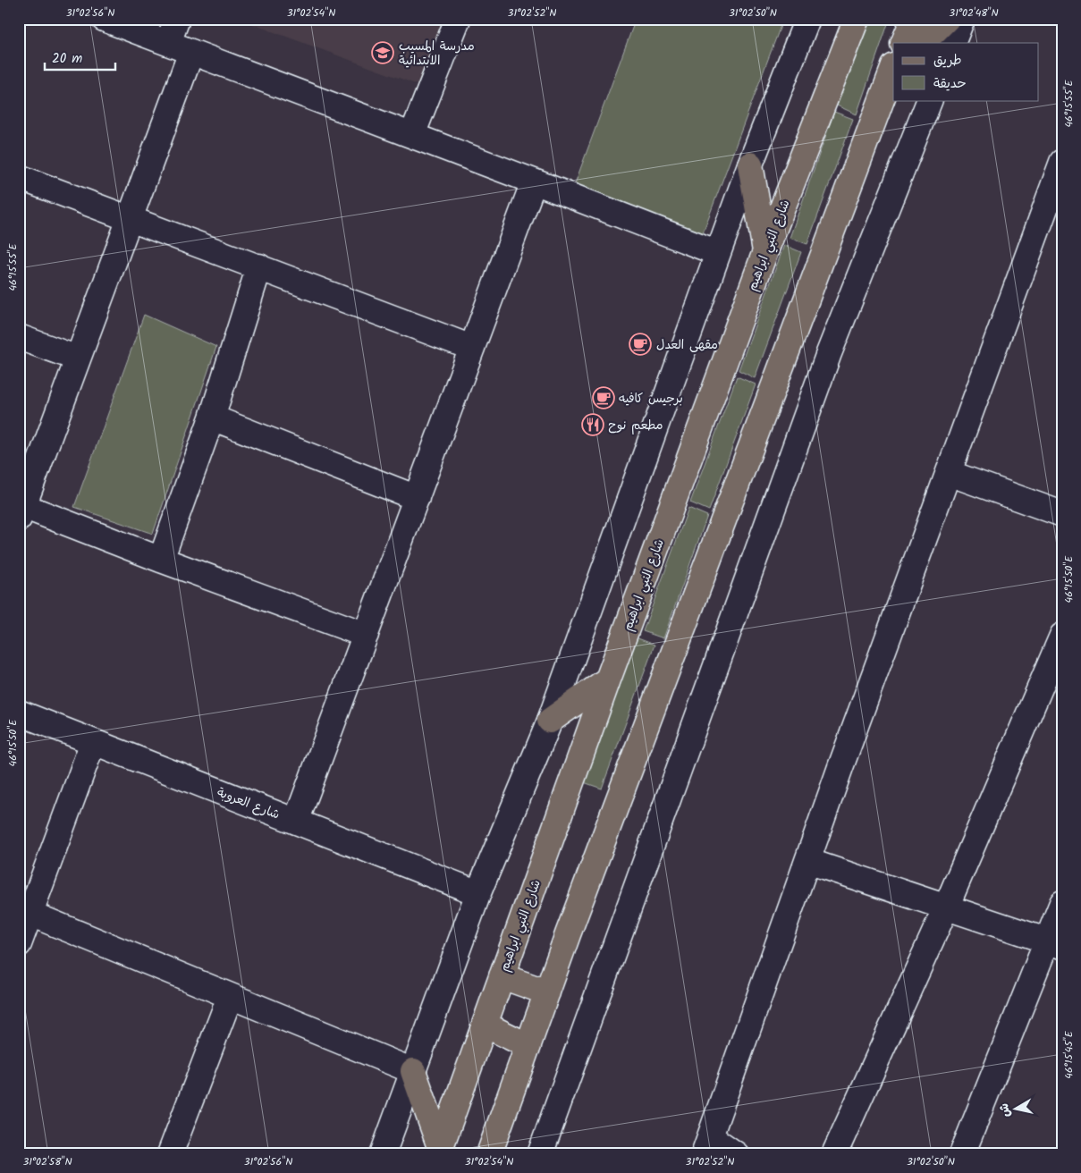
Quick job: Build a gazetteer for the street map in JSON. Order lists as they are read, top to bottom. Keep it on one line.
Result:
{"streets":{"main road":["شارع النبي ابراهيم"],"street":["شارع العروبة"]},"places":{"school or university":["مدرسة المسيب الابتدائية"],"cafe":["مقهى العدل","برجيس كافيه"],"restaurant":["مطعم نوح"]},"legend":["طريق","حديقة"],"scale_bar":"20 m","north":"left","coordinates":["31°02'56\"N","31°02'54\"N","31°02'52\"N","31°02'50\"N","31°02'48\"N","46°15'55\"E","46°15'50\"E","46°15'45\"E","31°02'58\"N"]}
